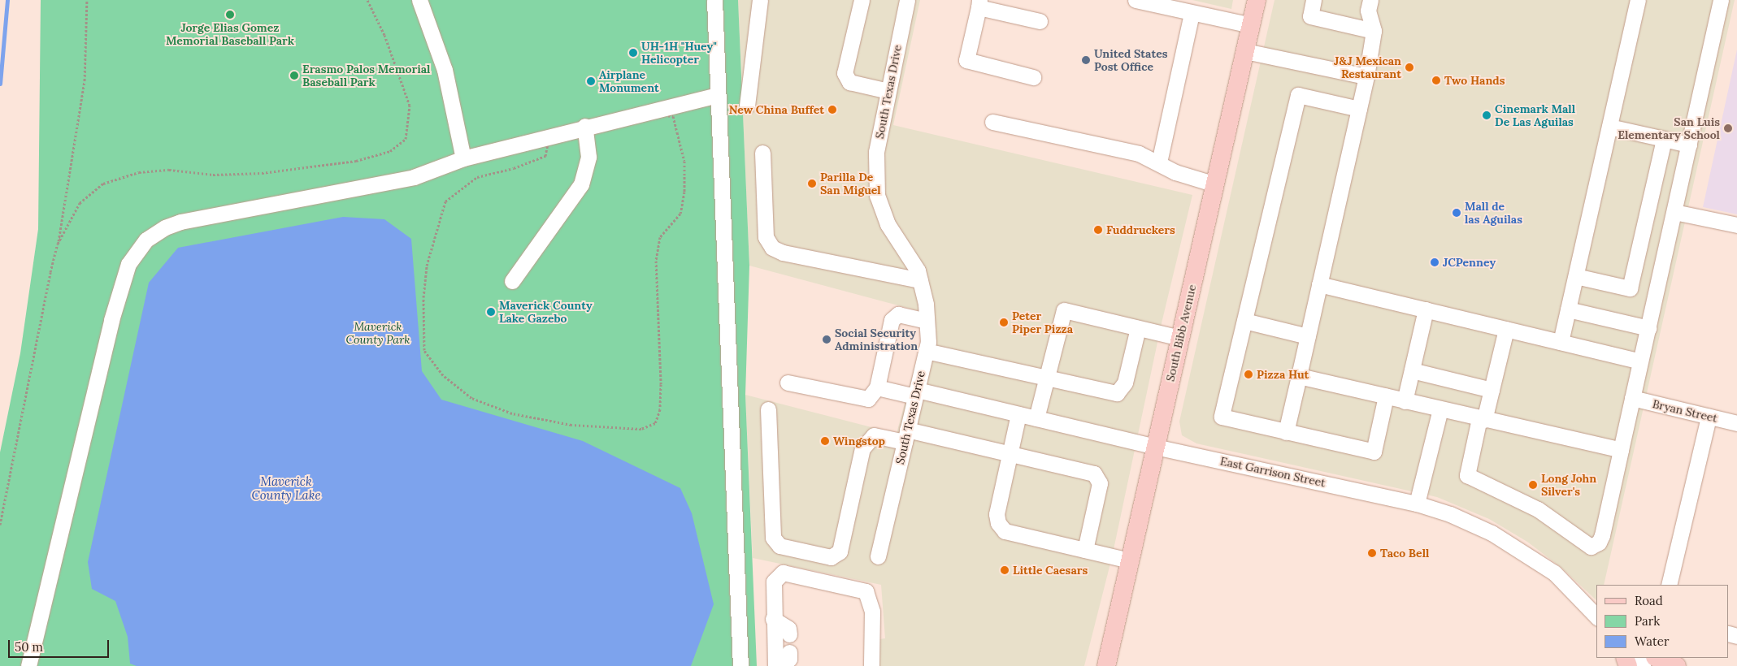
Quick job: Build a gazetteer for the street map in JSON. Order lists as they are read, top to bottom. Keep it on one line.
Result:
{"streets":{"main road":["South Bibb Avenue"],"street":["South Texas Drive","Bryan Street","East Garrison Street"]},"crossings":[["South Texas Drive","East Garrison Street"],["South Bibb Avenue","East Garrison Street"]],"water":["Maverick County Lake"],"parks":["Maverick County Park"],"places":["Jorge Elias Gomez Memorial Baseball Park","UH-1H \"Huey\" Helicopter","United States Post Office","J&J Mexican Restaurant","Erasmo Palos Memorial Baseball Park","Two Hands","Airplane Monument","New China Buffet","Cinemark Mall De Las Aguilas","San Luis Elementary School","Parilla De San Miguel","Mall de las Aguilas","Fuddruckers","JCPenney","Maverick County Lake Gazebo","Peter Piper Pizza","Social Security Administration","Pizza Hut","Wingstop","Long John Silver's","Taco Bell","Little Caesars"],"legend":["Road","Park","Water"],"scale_bar":"50 m"}
